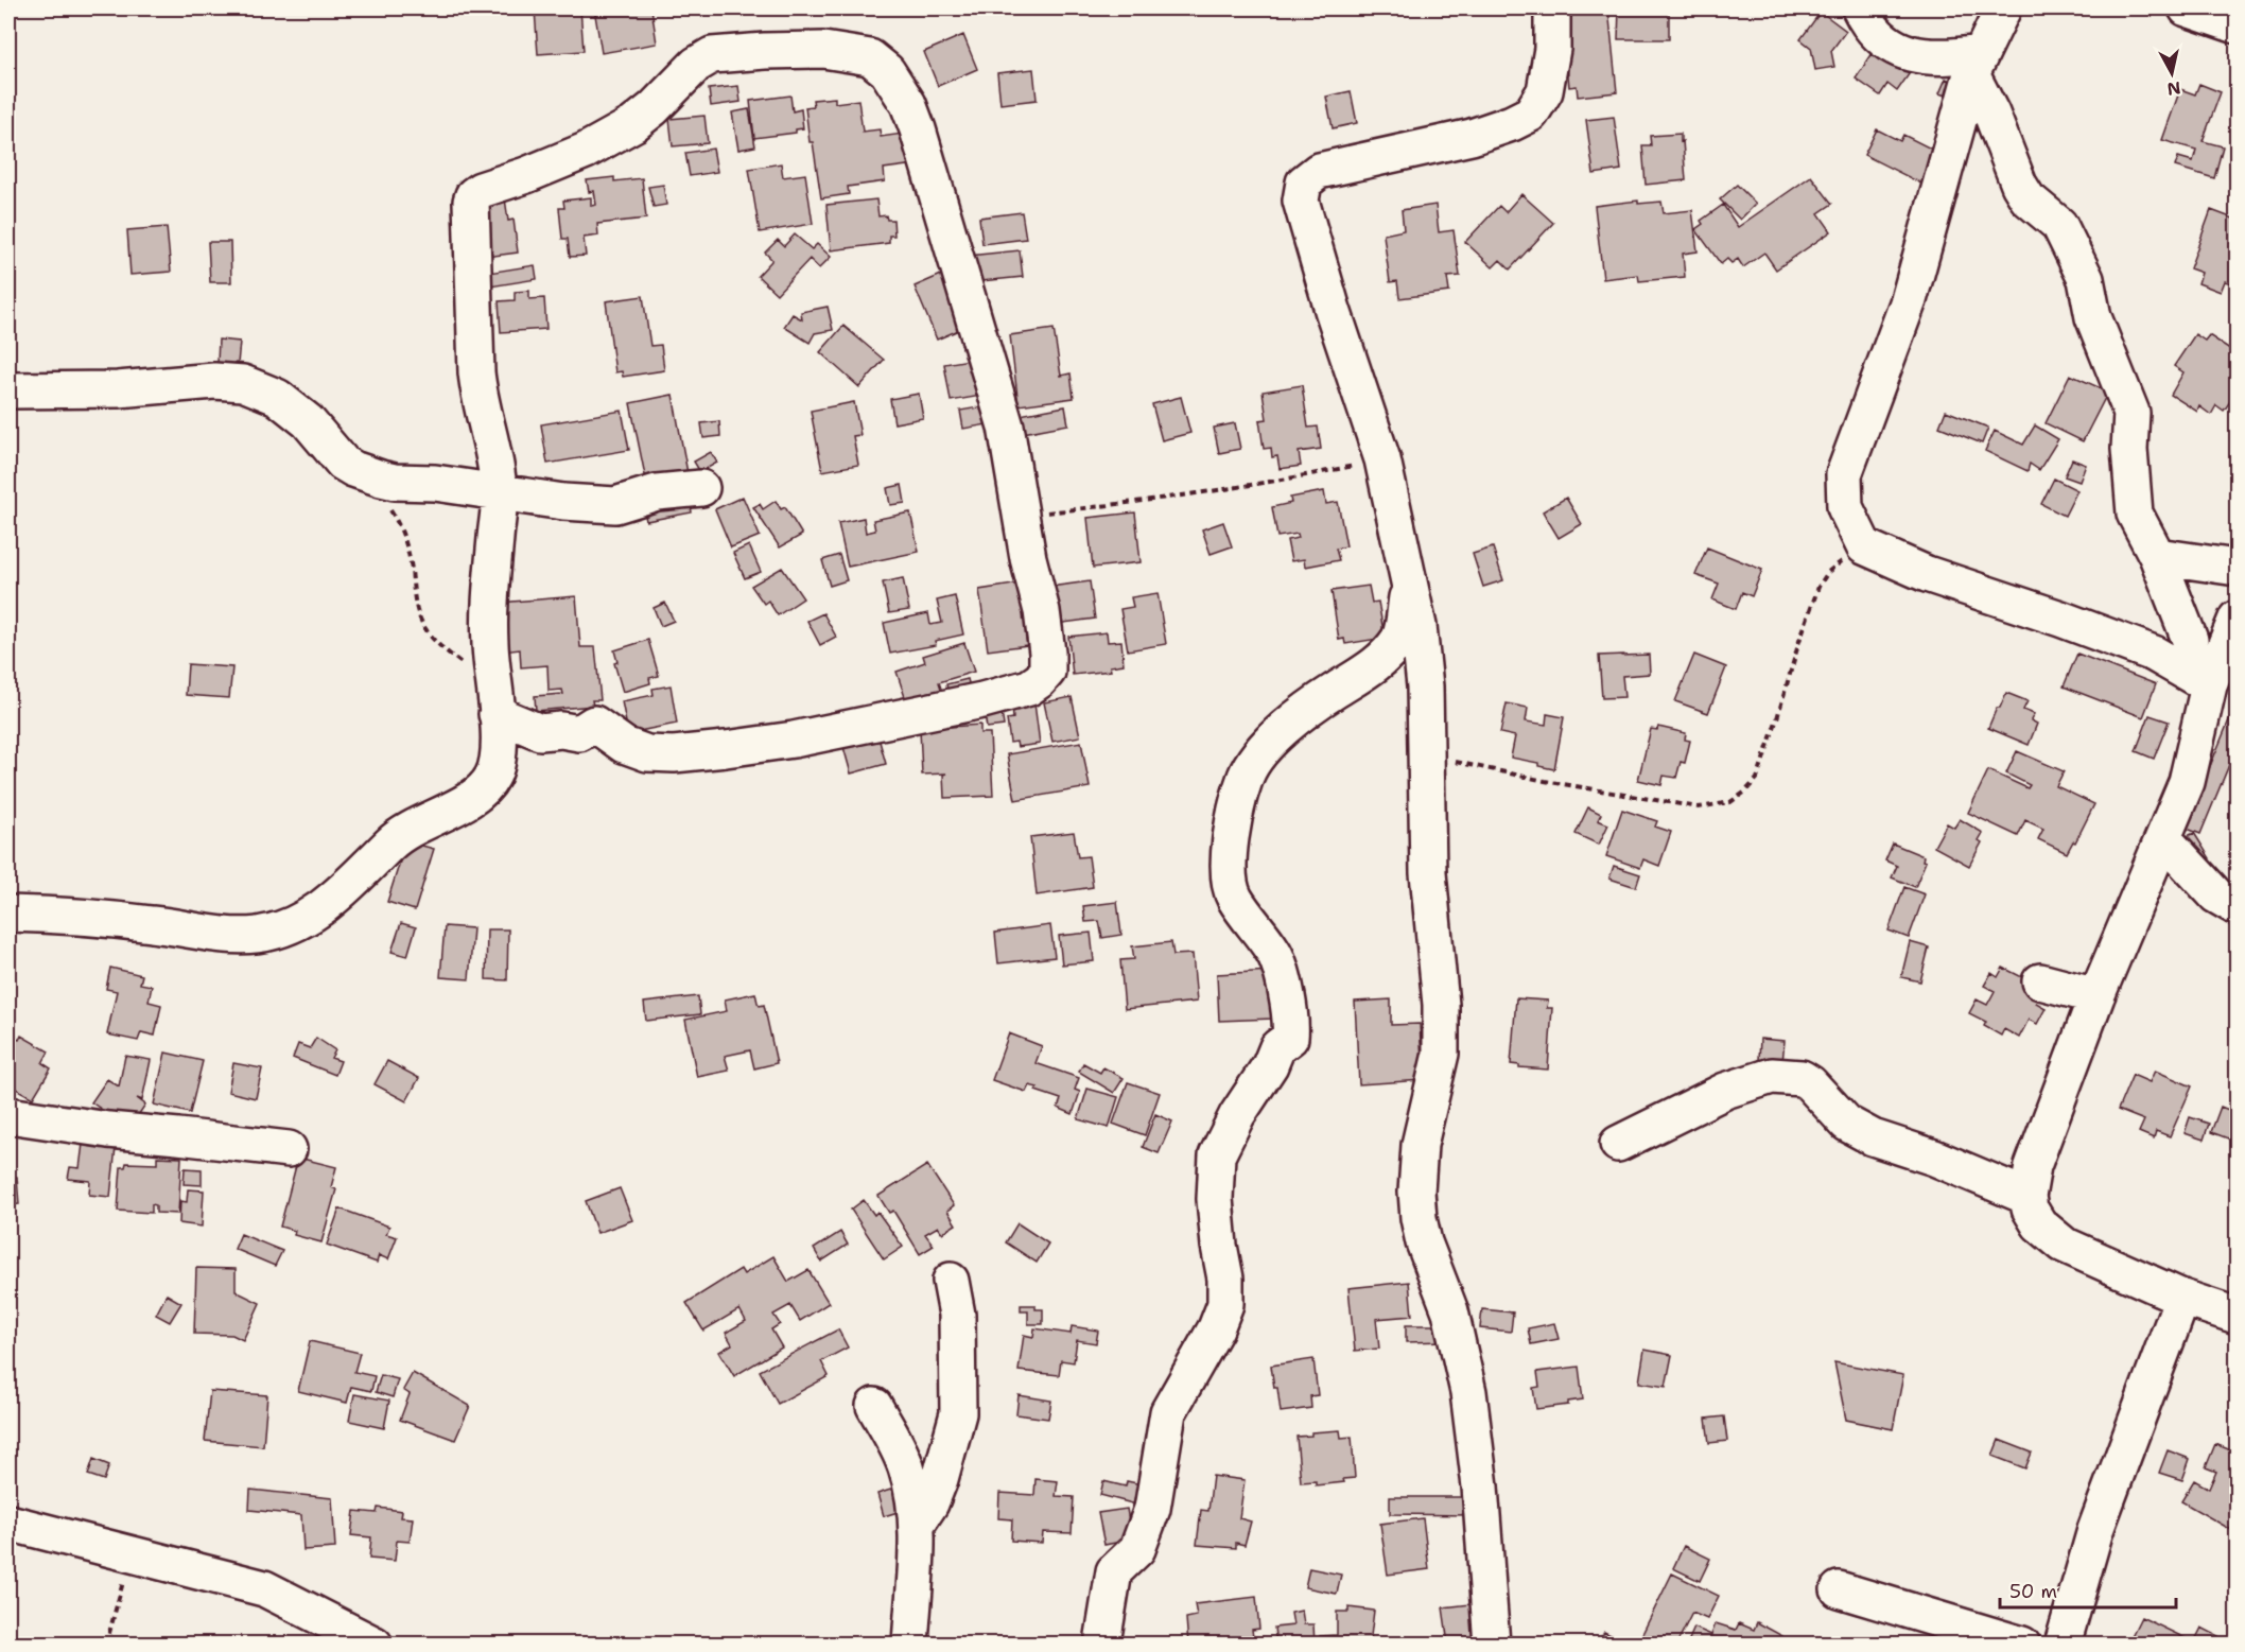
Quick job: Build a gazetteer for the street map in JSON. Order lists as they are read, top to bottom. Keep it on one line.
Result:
{"scale_bar":"50 m","north":"bottom"}
